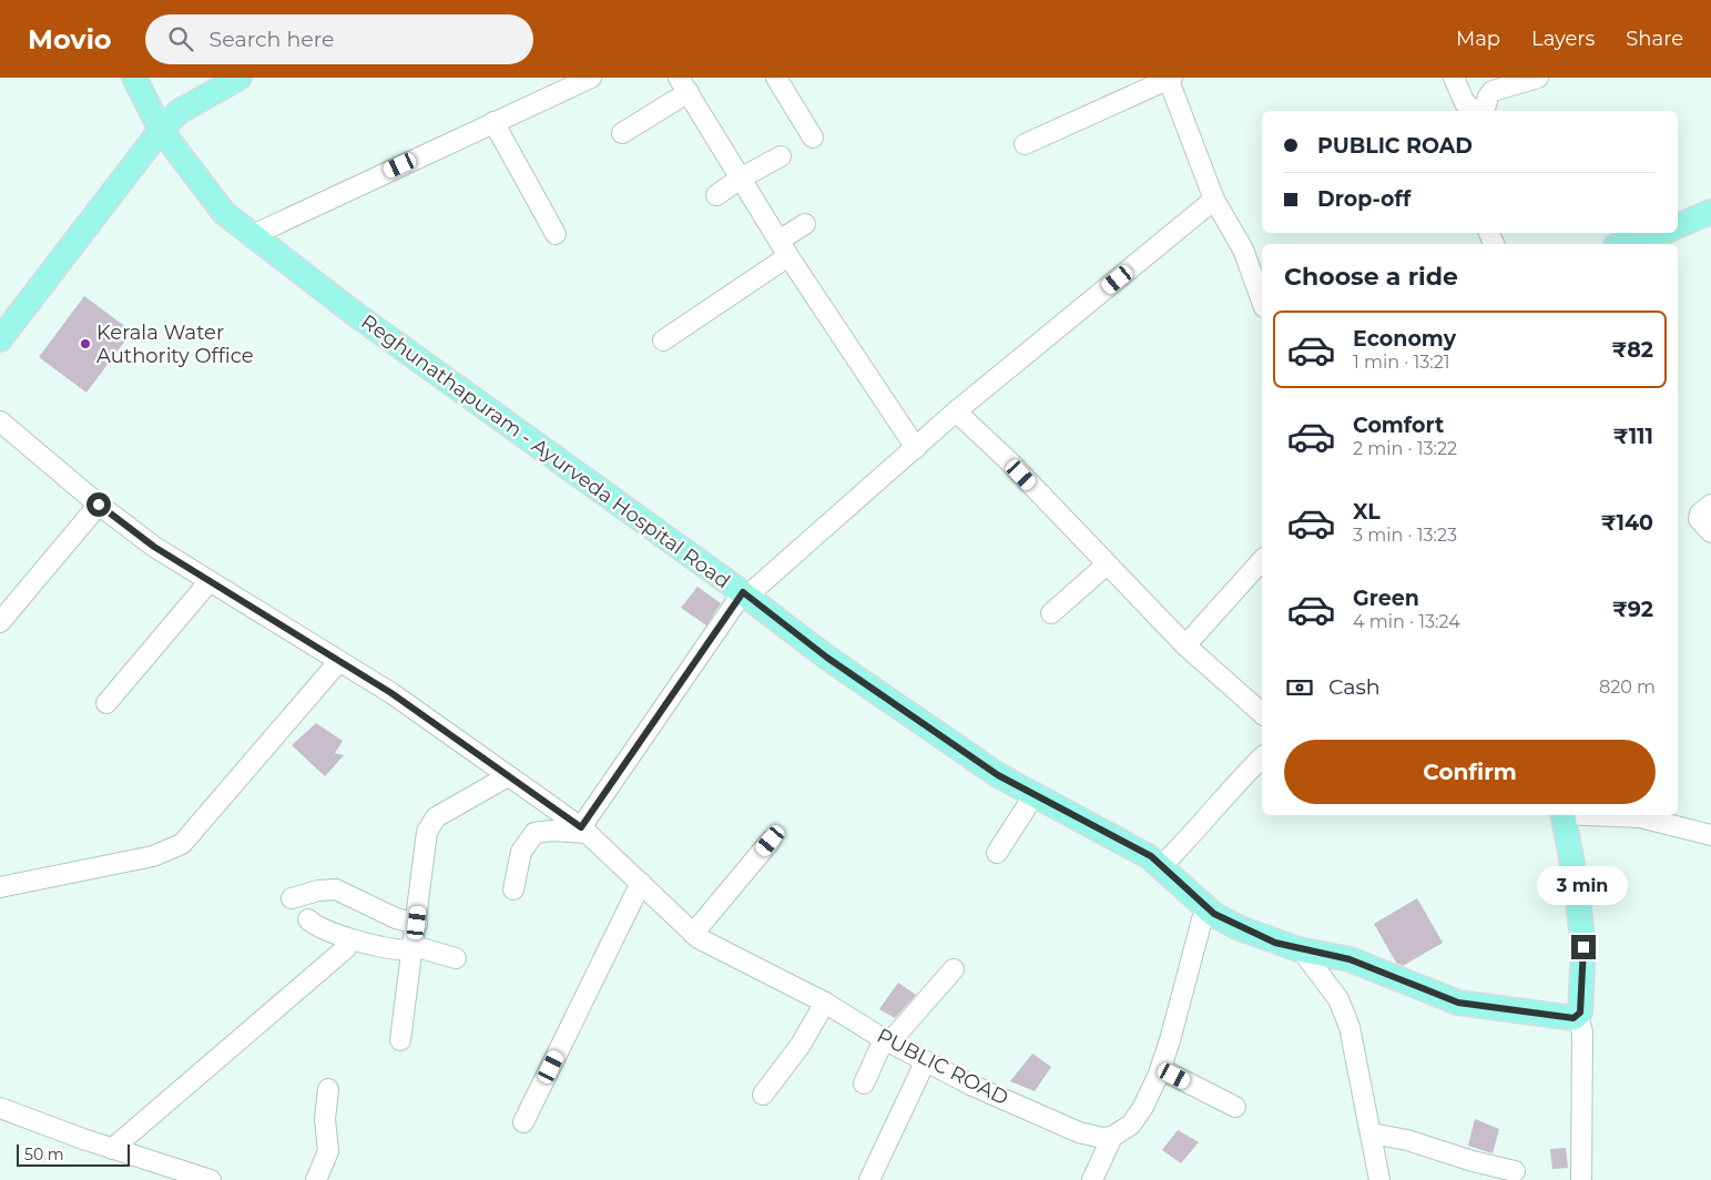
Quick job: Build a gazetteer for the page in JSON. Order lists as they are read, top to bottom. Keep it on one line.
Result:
{"streets":{"main road":["Reghunathapuram - Ayurveda Hospital Road"],"street":["PUBLIC ROAD"]},"places":["Kerala Water Authority Office"],"scale_bar":"50 m","page":{"header":"Movio","search":"Search here","nav":["Map","Layers","Share"],"banner":["PUBLIC ROAD","Drop-off"],"heading":"Choose a ride","list":[{"name":"Economy","note":"1 min · 13:21","value":"₹82"},{"name":"Comfort","note":"2 min · 13:22","value":"₹111"},{"name":"XL","note":"3 min · 13:23","value":"₹140"},{"name":"Green","note":"4 min · 13:24","value":"₹92"}],"pay":["Cash","820 m"],"buttons":"Confirm","bubble":"3 min","scale":"50 m"}}
